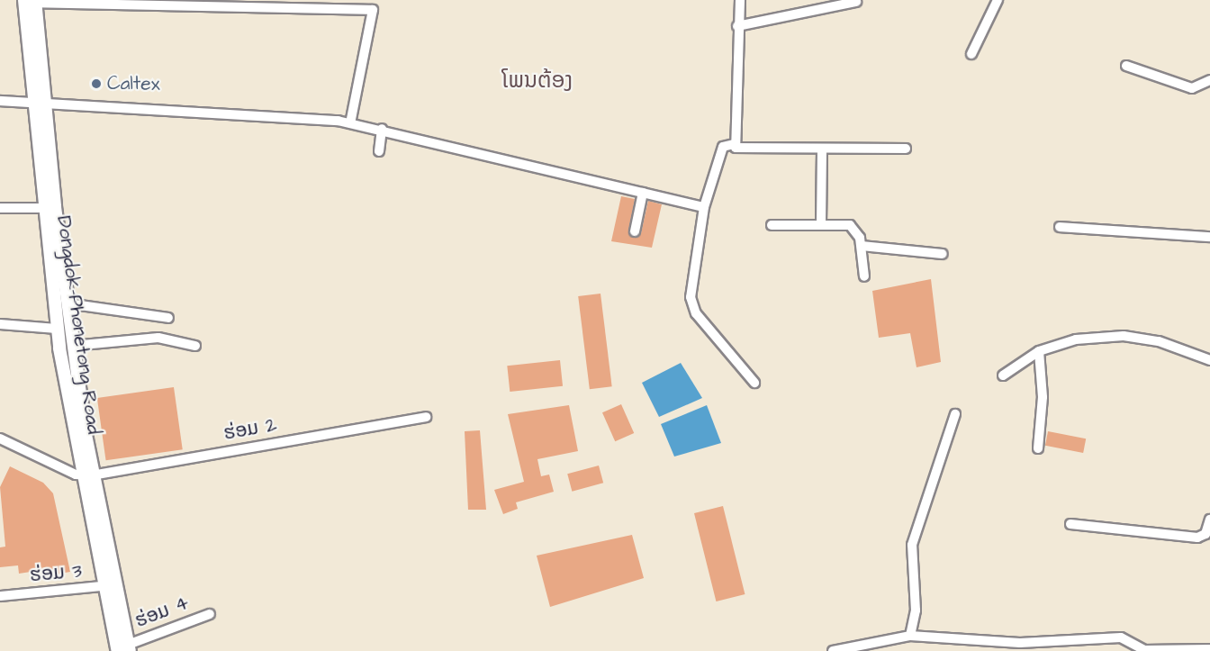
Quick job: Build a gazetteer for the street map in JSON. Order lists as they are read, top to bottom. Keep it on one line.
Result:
{"streets":{"main road":["Dongdok-Phonetong Road"],"street":["ຮ່ອມ 2","ຮ່ອມ 3","ຮ່ອມ 4"]},"crossings":[["Dongdok-Phonetong Road","ຮ່ອມ 2"],["Dongdok-Phonetong Road","ຮ່ອມ 3"],["Dongdok-Phonetong Road","ຮ່ອມ 4"]],"districts":["ໂພນຕ້ອງ"],"places":["Caltex"]}
